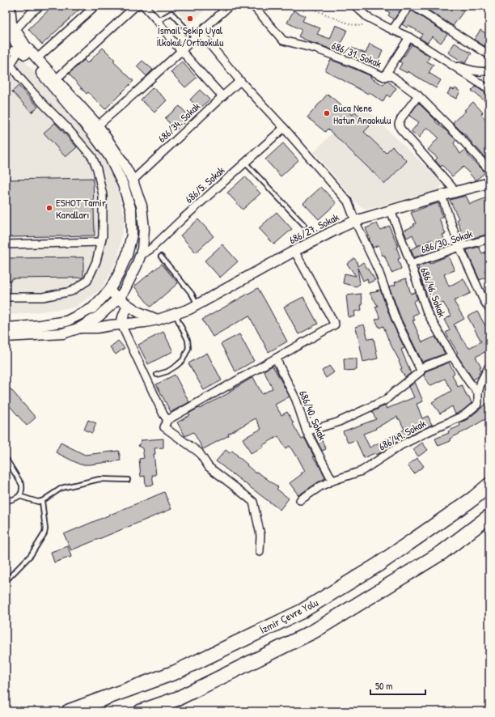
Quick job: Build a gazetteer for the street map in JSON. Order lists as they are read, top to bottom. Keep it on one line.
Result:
{"streets":{"highway":["İzmir Çevre Yolu"],"street":["686/31. Sokak","686/34. Sokak","686/5. Sokak","686/27. Sokak","686/30. Sokak","686/46. Sokak","686/40. Sokak","686/49. Sokak"]},"crossings":[["686/27. Sokak","686/46. Sokak"],["686/30. Sokak","686/46. Sokak"],["686/46. Sokak","686/49. Sokak"],["686/40. Sokak","686/49. Sokak"]],"places":["İsmail Şekip Uyal İlkokul/Ortaokulu","Buca Nene Hatun Anaokulu","ESHOT Tamir Kanalları"],"scale_bar":"50 m"}
